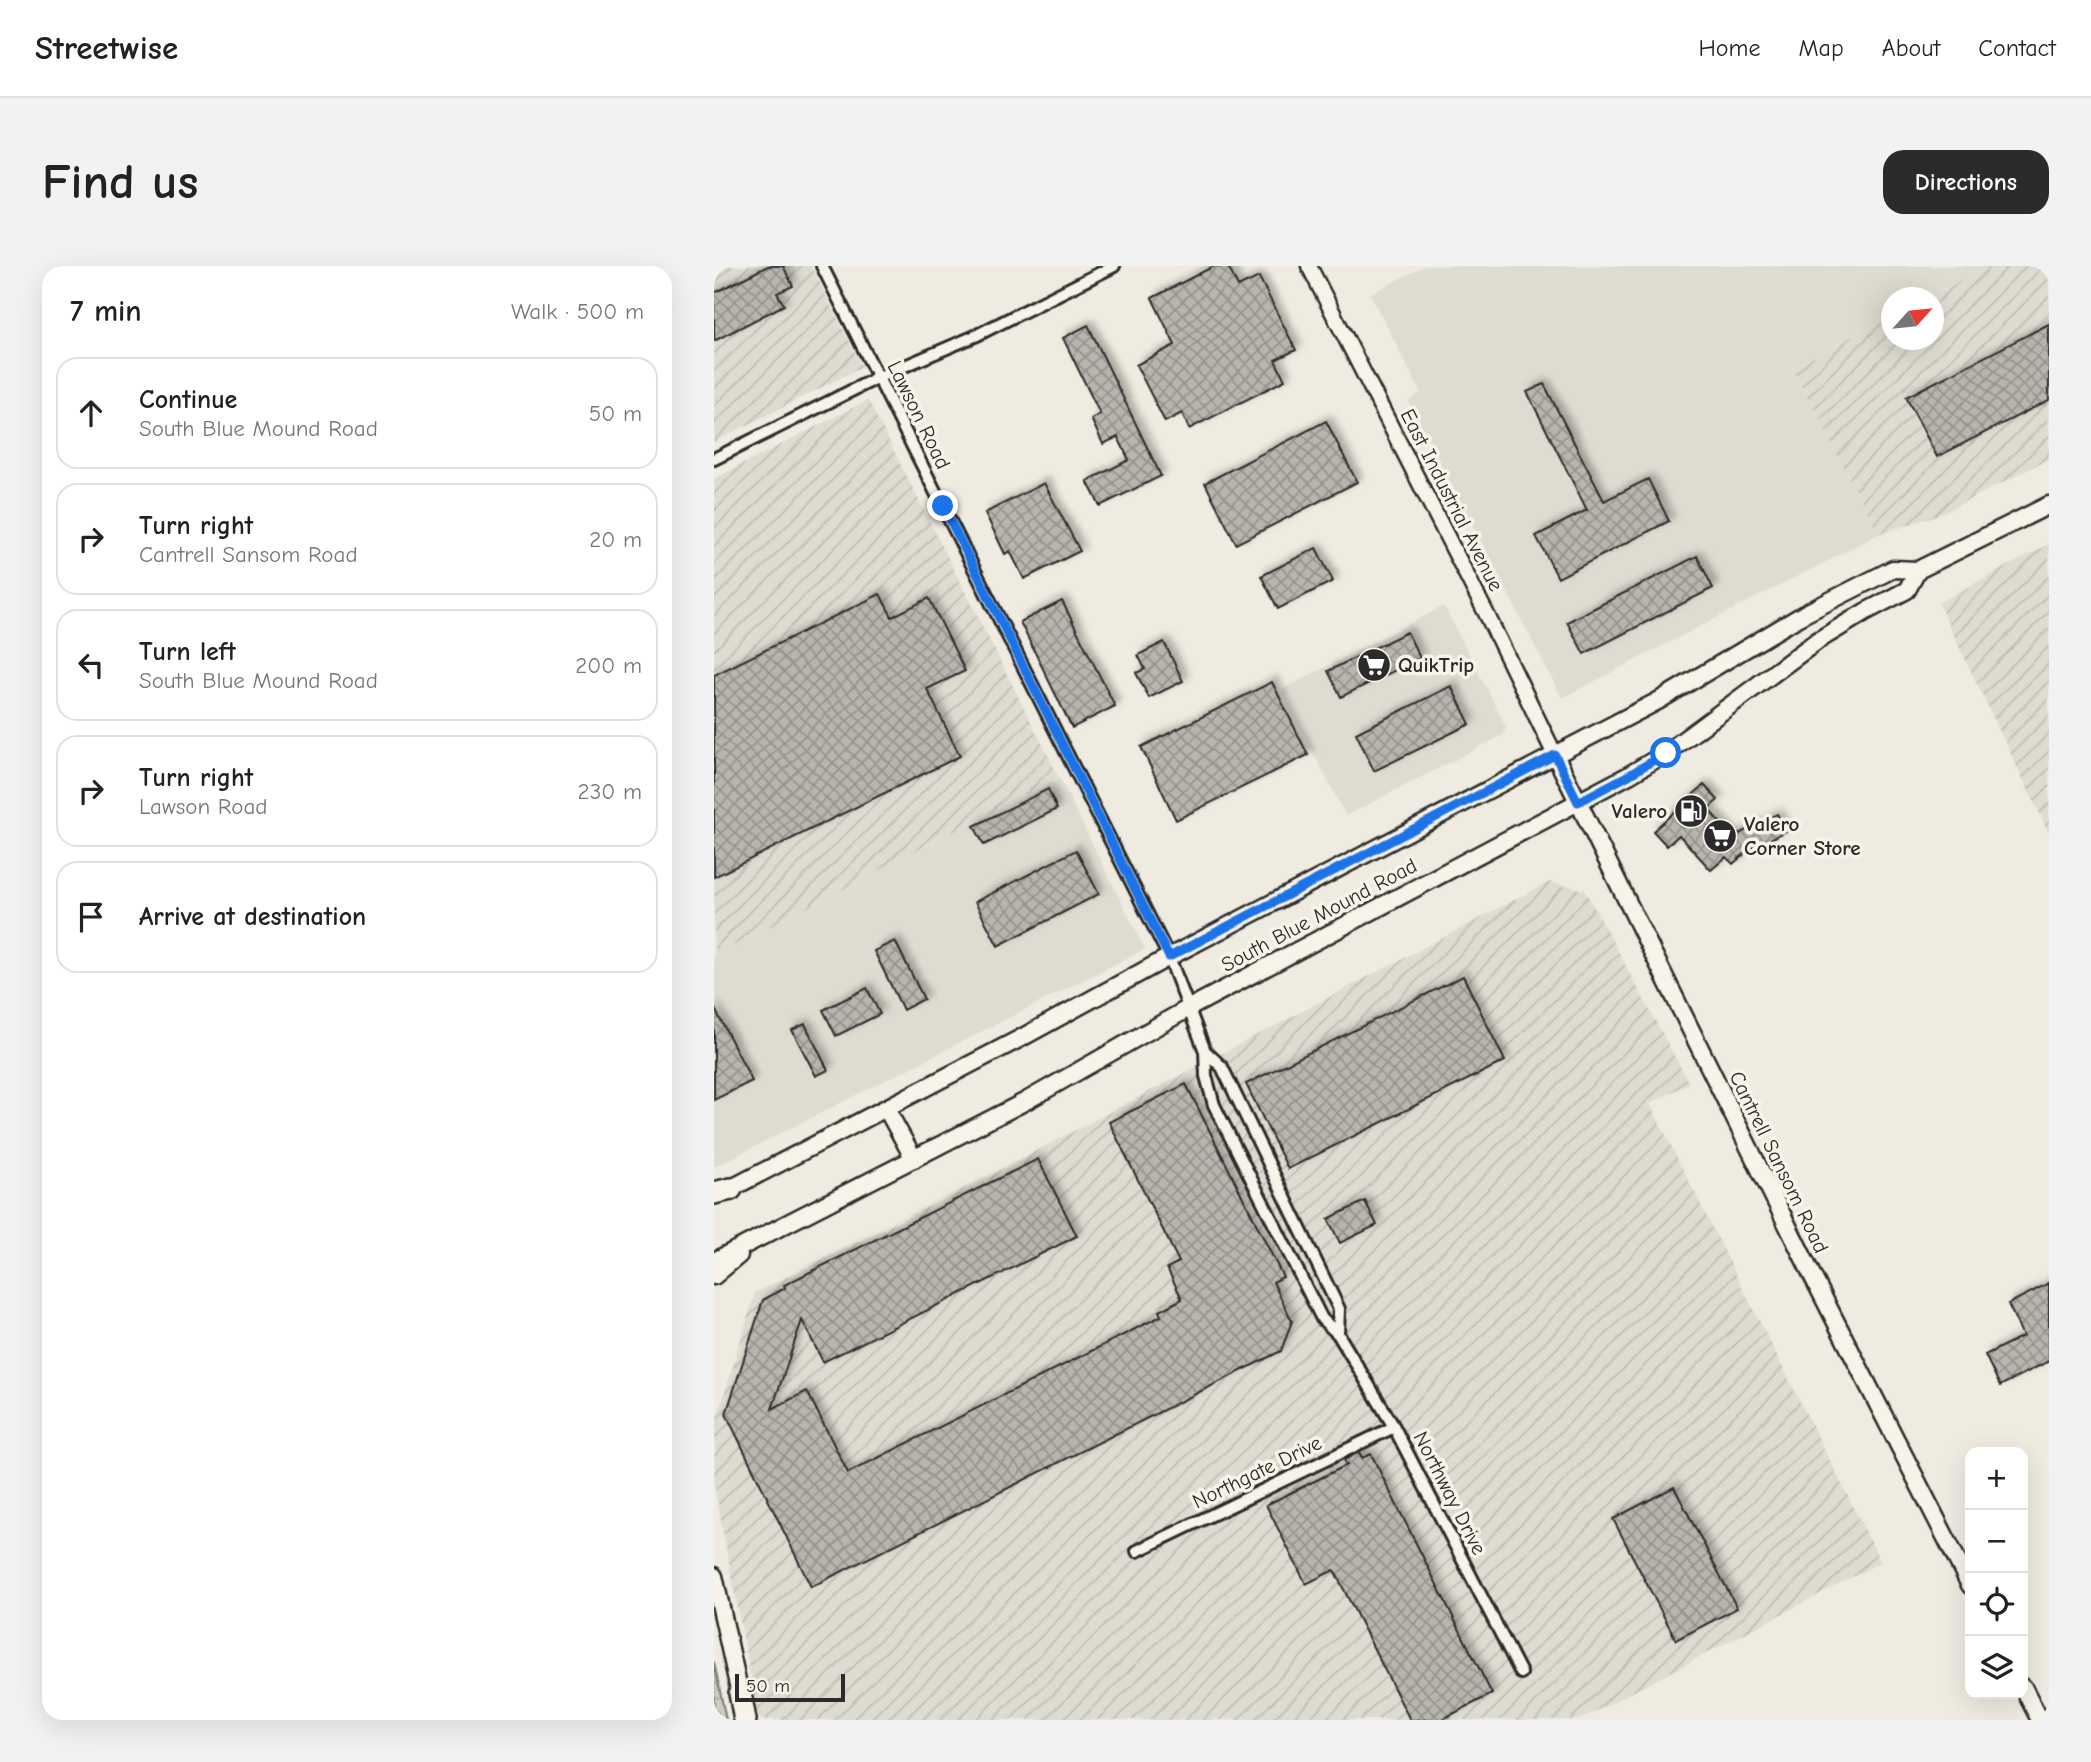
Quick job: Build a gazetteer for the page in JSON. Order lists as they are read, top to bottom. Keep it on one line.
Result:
{"streets":{"main road":["South Blue Mound Road","Cantrell Sansom Road"],"street":["Lawson Road","East Industrial Avenue","Northgate Drive","Northway Drive"]},"crossings":[["Lawson Road","South Blue Mound Road"],["Lawson Road","Northway Drive"],["East Industrial Avenue","South Blue Mound Road"],["East Industrial Avenue","Cantrell Sansom Road"],["South Blue Mound Road","Cantrell Sansom Road"],["South Blue Mound Road","Northway Drive"],["Northgate Drive","Northway Drive"]],"places":{"supermarket":["QuikTrip","Valero Corner Store"],"fuel station":["Valero"]},"scale_bar":"50 m","north":"top right","page":{"header":"Streetwise","nav":["Home","Map","About","Contact"],"buttons":"Directions","title":"Find us","heading":["7 min","Walk · 500 m"],"list":[["Continue","South Blue Mound Road","50 m"],["Turn right","Cantrell Sansom Road","20 m"],["Turn left","South Blue Mound Road","200 m"],["Turn right","Lawson Road","230 m"],"Arrive at destination"],"map_buttons":["+","−"],"scale":"50 m"}}
